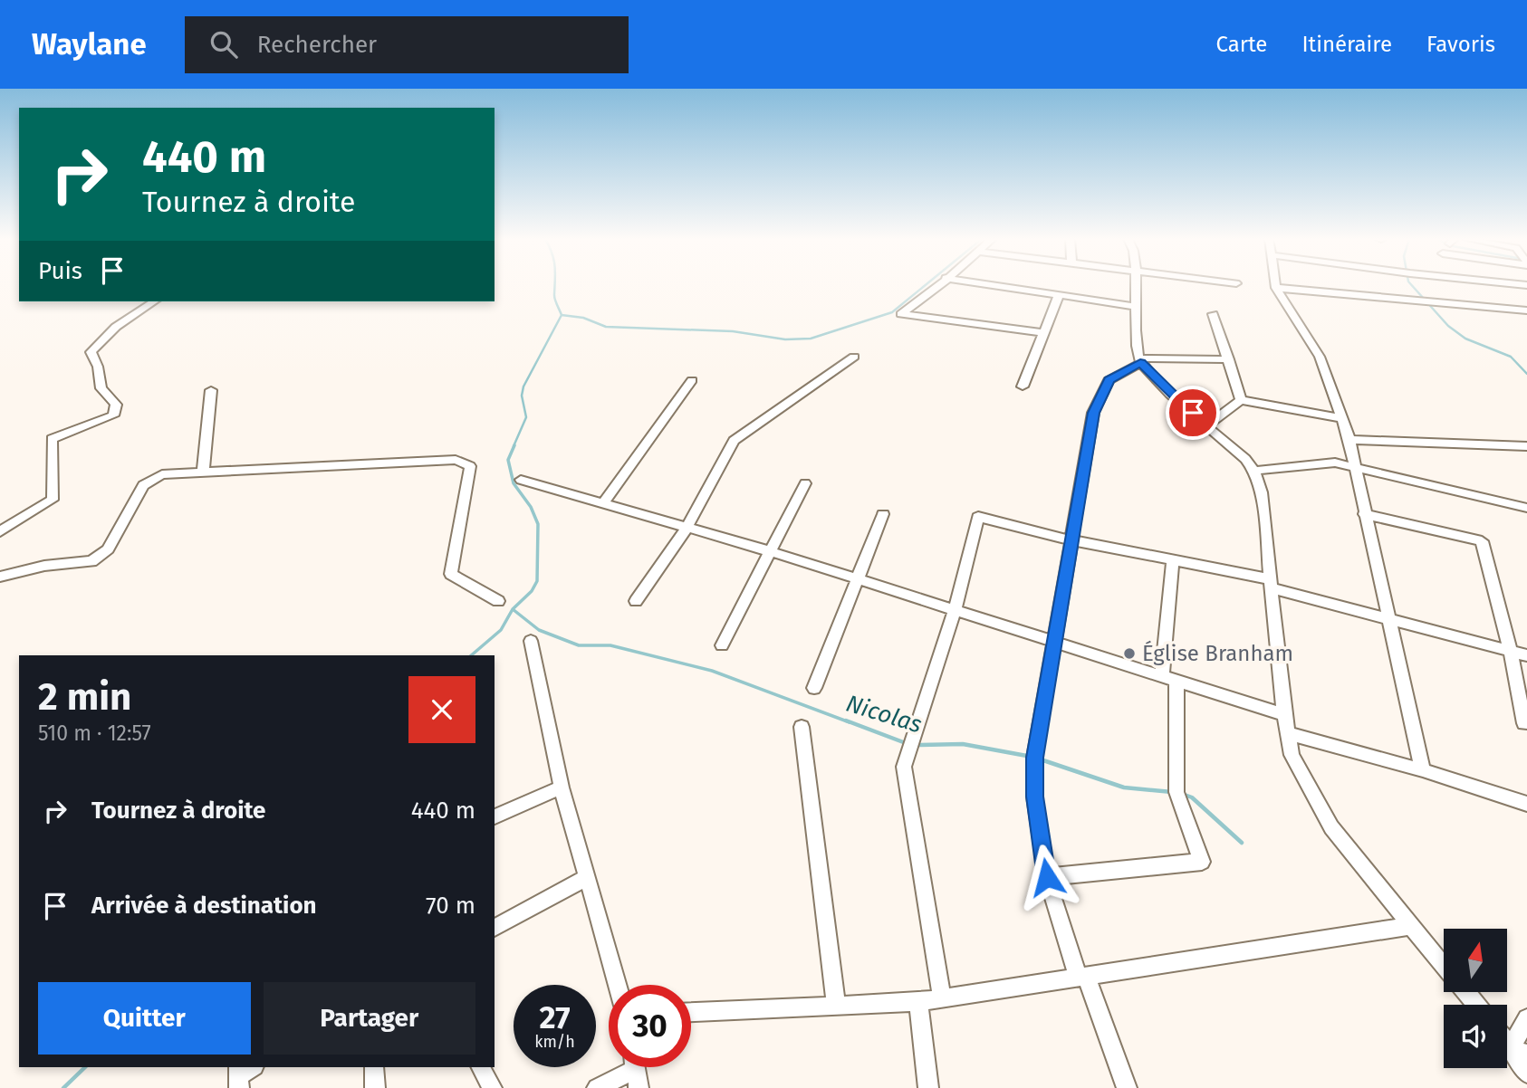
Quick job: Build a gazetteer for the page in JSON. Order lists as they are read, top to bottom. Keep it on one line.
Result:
{"water":["Nicolas"],"places":["Église Branham"],"north":"top","page":{"header":"Waylane","search":"Rechercher","nav":["Carte","Itinéraire","Favoris"],"turn":["440 m","Tournez à droite"],"then":"Puis","heading":["2 min","510 m · 12:57"],"list":[{"name":"Tournez à droite","value":"440 m"},{"name":"Arrivée à destination","value":"70 m"}],"buttons":["Quitter","Partager"],"speed":"27 km/h","limit":"30"}}
